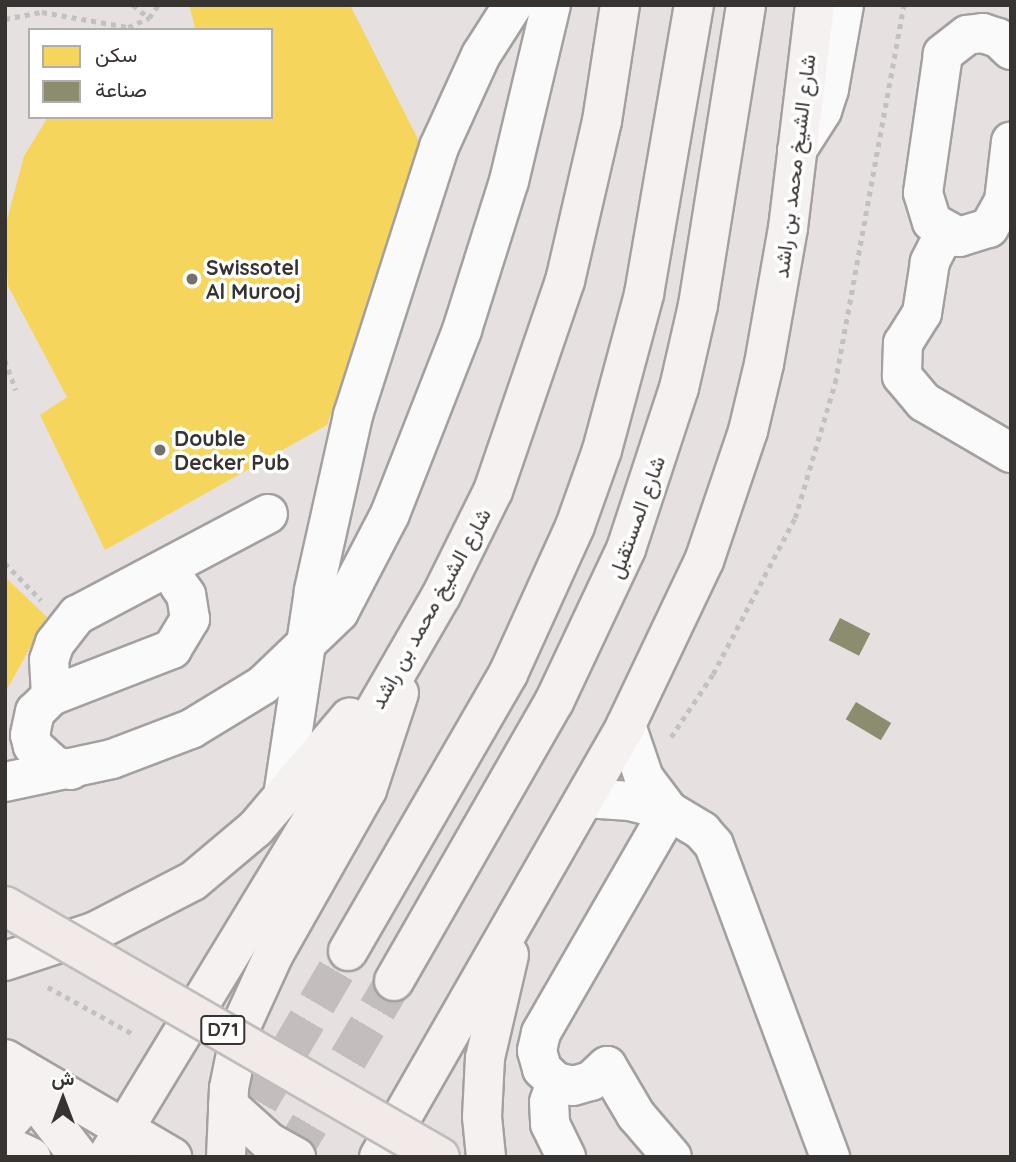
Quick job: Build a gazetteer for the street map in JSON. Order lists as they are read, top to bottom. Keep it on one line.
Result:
{"streets":{"highway":["D71"],"main road":["شارع الشيخ محمد بن راشد","شارع المستقبل"]},"places":["Swissotel Al Murooj","Double Decker Pub"],"legend":["سكن","صناعة"],"north":"top"}
